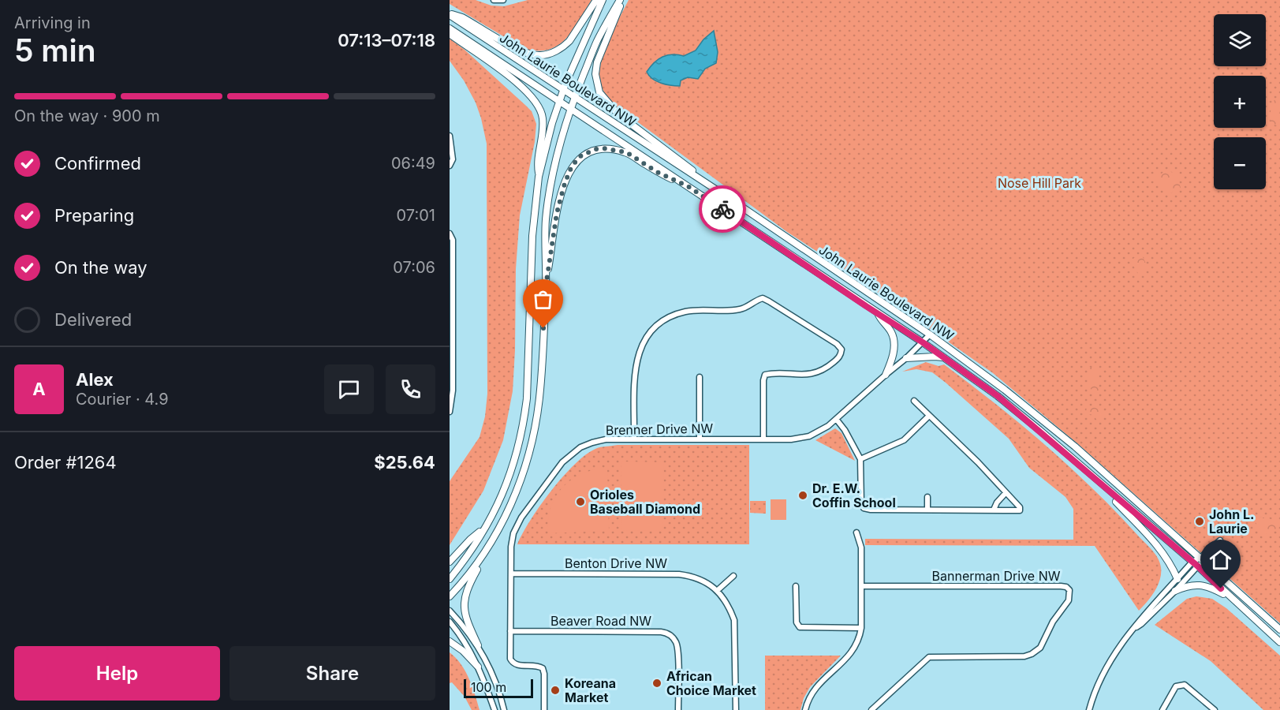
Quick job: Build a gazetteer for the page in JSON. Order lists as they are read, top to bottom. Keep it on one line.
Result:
{"streets":{"main road":["John Laurie Boulevard NW"],"street":["Brenner Drive NW","Benton Drive NW","Bannerman Drive NW","Beaver Road NW"]},"crossings":[["John Laurie Boulevard NW","Brenner Drive NW"],["Brenner Drive NW","Benton Drive NW"],["Brenner Drive NW","Beaver Road NW"]],"parks":["Nose Hill Park"],"places":["Dr. E.W. Coffin School","Orioles Baseball Diamond","John L. Laurie","African Choice Market","Koreana Market"],"scale_bar":"100 m","page":{"heading":["5 min","Arriving in","07:13–07:18"],"panel":["Alex","Courier · 4.9","Order #1264","$25.64"],"map_buttons":["+","−"],"bar":"On the way · 900 m","list":[["Confirmed","06:49"],["Preparing","07:01"],["On the way","07:06"],"Delivered"],"round":"A","buttons":["Help","Share"],"scale":"100 m"}}
